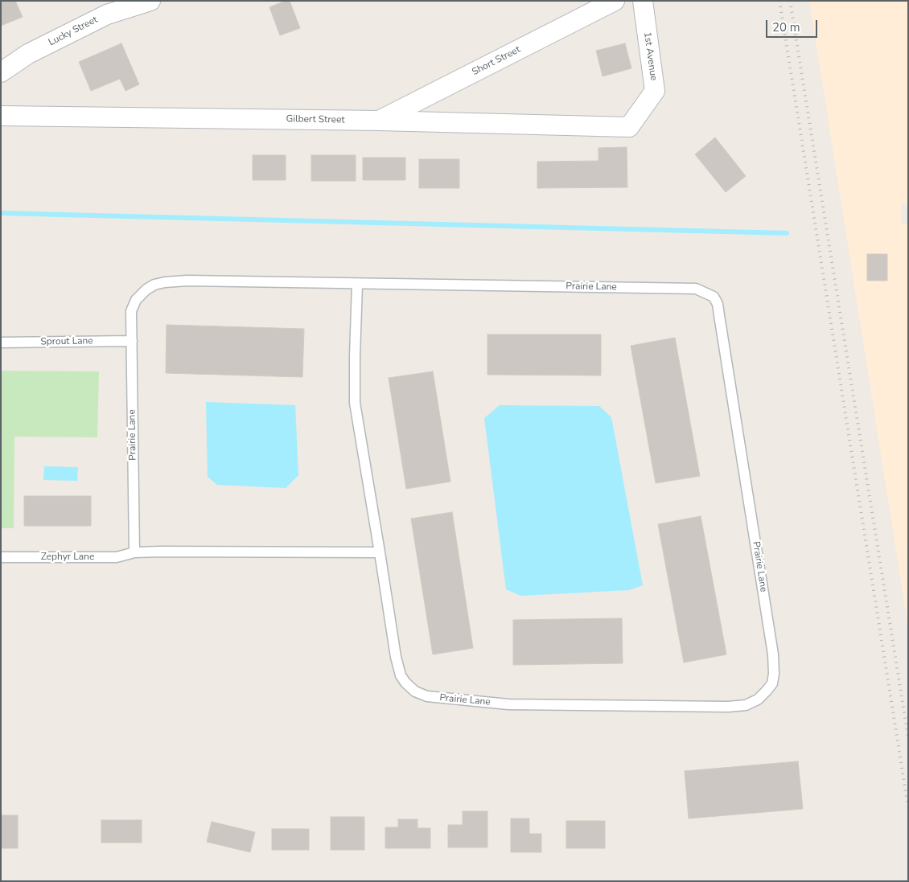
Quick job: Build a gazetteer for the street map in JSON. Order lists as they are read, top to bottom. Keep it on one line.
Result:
{"streets":{"street":["Lucky Street","1st Avenue","Short Street","Gilbert Street"],"lane":["Prairie Lane","Sprout Lane","Zephyr Lane"]},"crossings":[["1st Avenue","Gilbert Street"],["Short Street","Gilbert Street"],["Prairie Lane","Sprout Lane"],["Prairie Lane","Zephyr Lane"]],"scale_bar":"20 m"}
